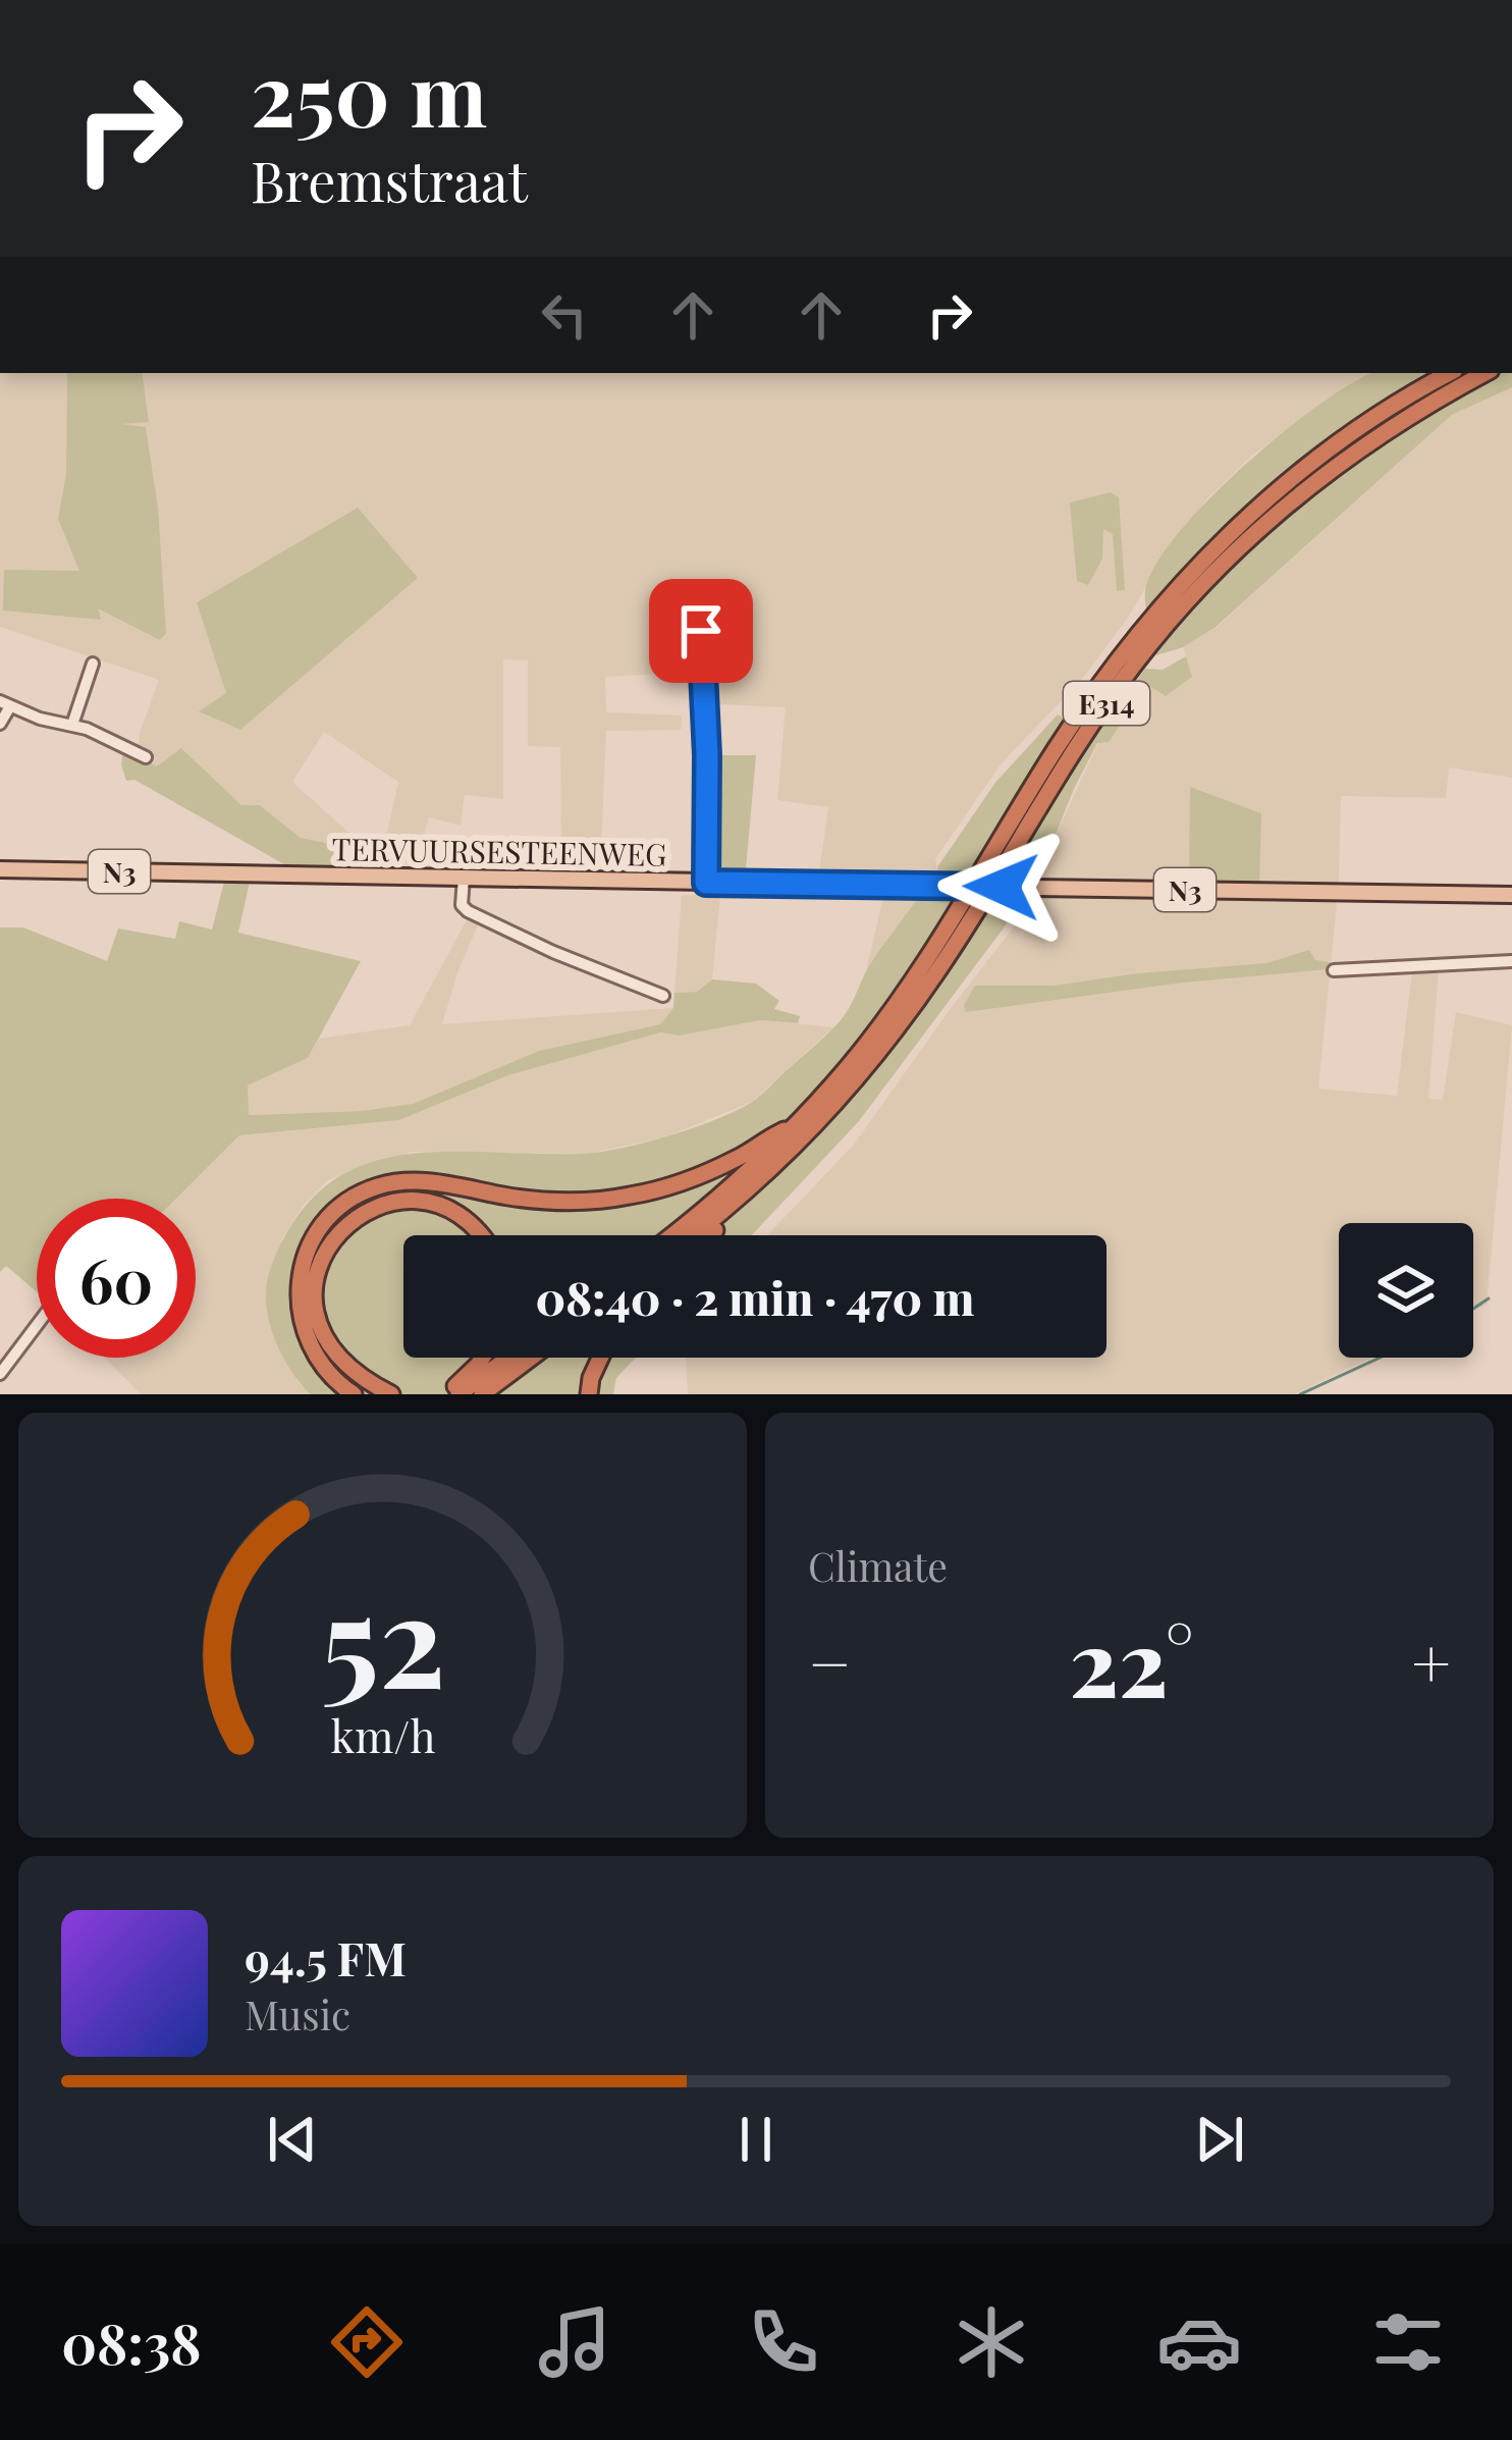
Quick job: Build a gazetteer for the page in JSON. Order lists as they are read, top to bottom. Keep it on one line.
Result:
{"streets":{"highway":["E314"],"main road":["TERVUURSESTEENWEG","N3"]},"page":{"turn":["250 m","Bremstraat"],"limit":"60","trip":"08:40 · 2 min · 470 m","tile":"Climate","heat":["−","22°","+"],"song":["94.5 FM","Music"],"tabs":"08:38","gauge":["52","km/h"]}}
